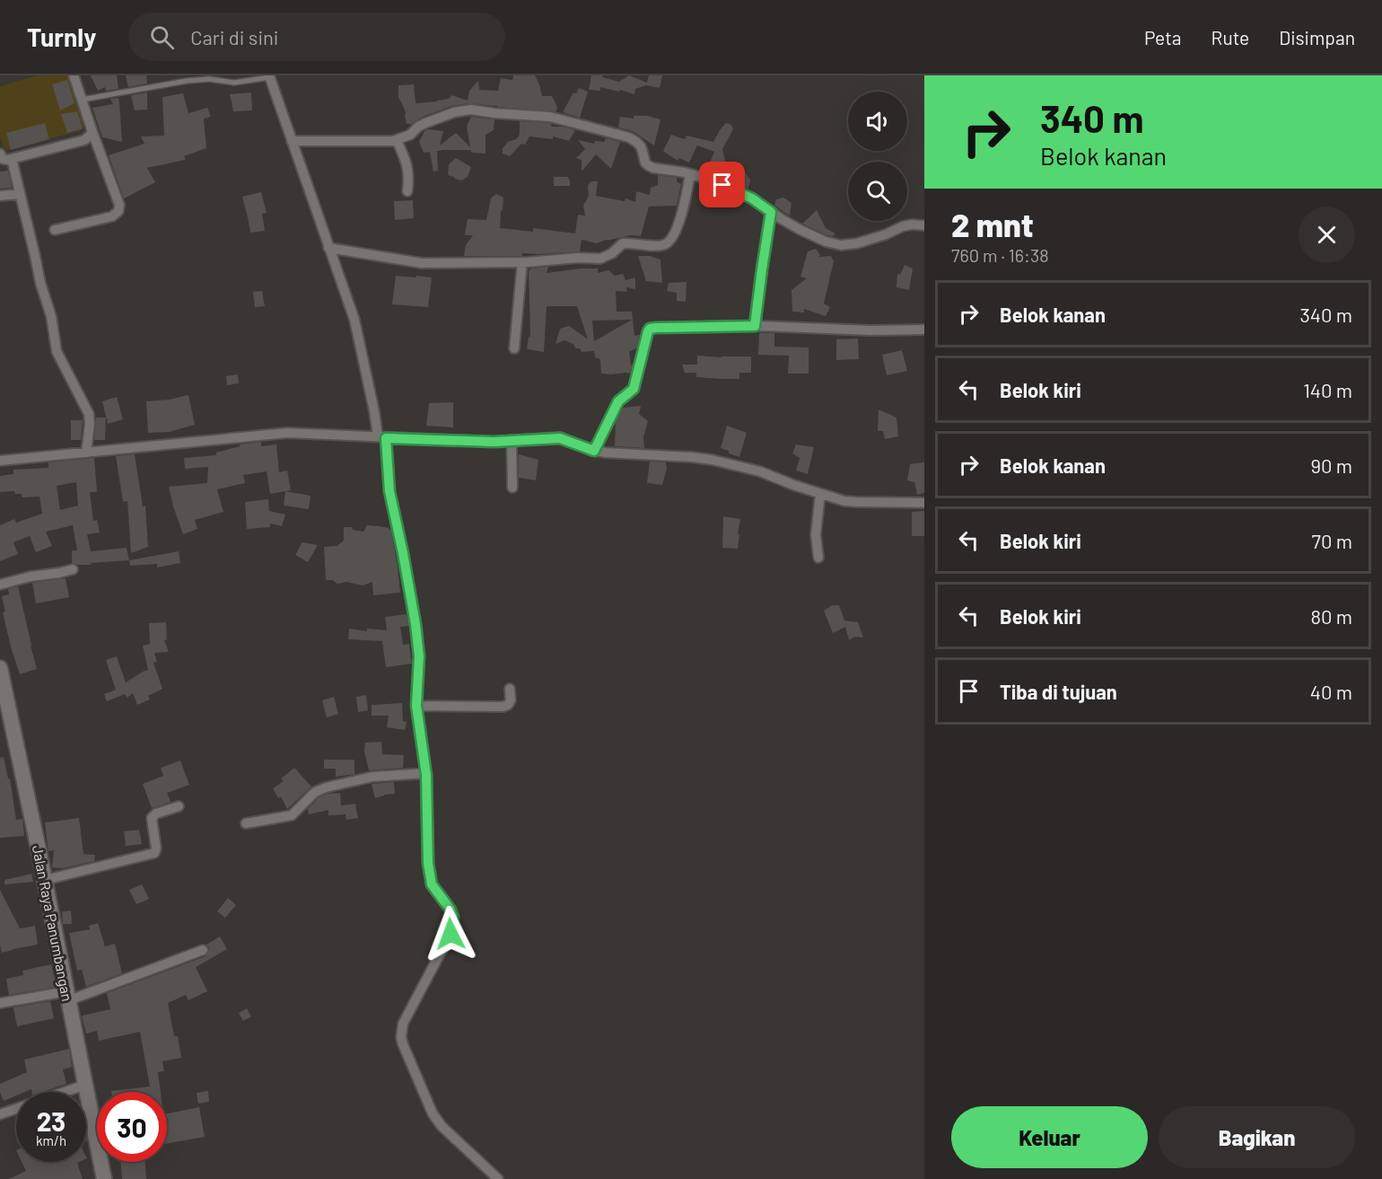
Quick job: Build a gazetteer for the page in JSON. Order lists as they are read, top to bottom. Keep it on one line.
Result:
{"streets":{"main road":["Jalan Raya Panumbangan"]},"page":{"header":"Turnly","search":"Cari di sini","nav":["Peta","Rute","Disimpan"],"turn":["340 m","Belok kanan"],"heading":["2 mnt","760 m · 16:38"],"list":[{"name":"Belok kanan","value":"340 m"},{"name":"Belok kiri","value":"140 m"},{"name":"Belok kanan","value":"90 m"},{"name":"Belok kiri","value":"70 m"},{"name":"Belok kiri","value":"80 m"},{"name":"Tiba di tujuan","value":"40 m"}],"speed":"23 km/h","limit":"30","buttons":["Keluar","Bagikan"]}}
